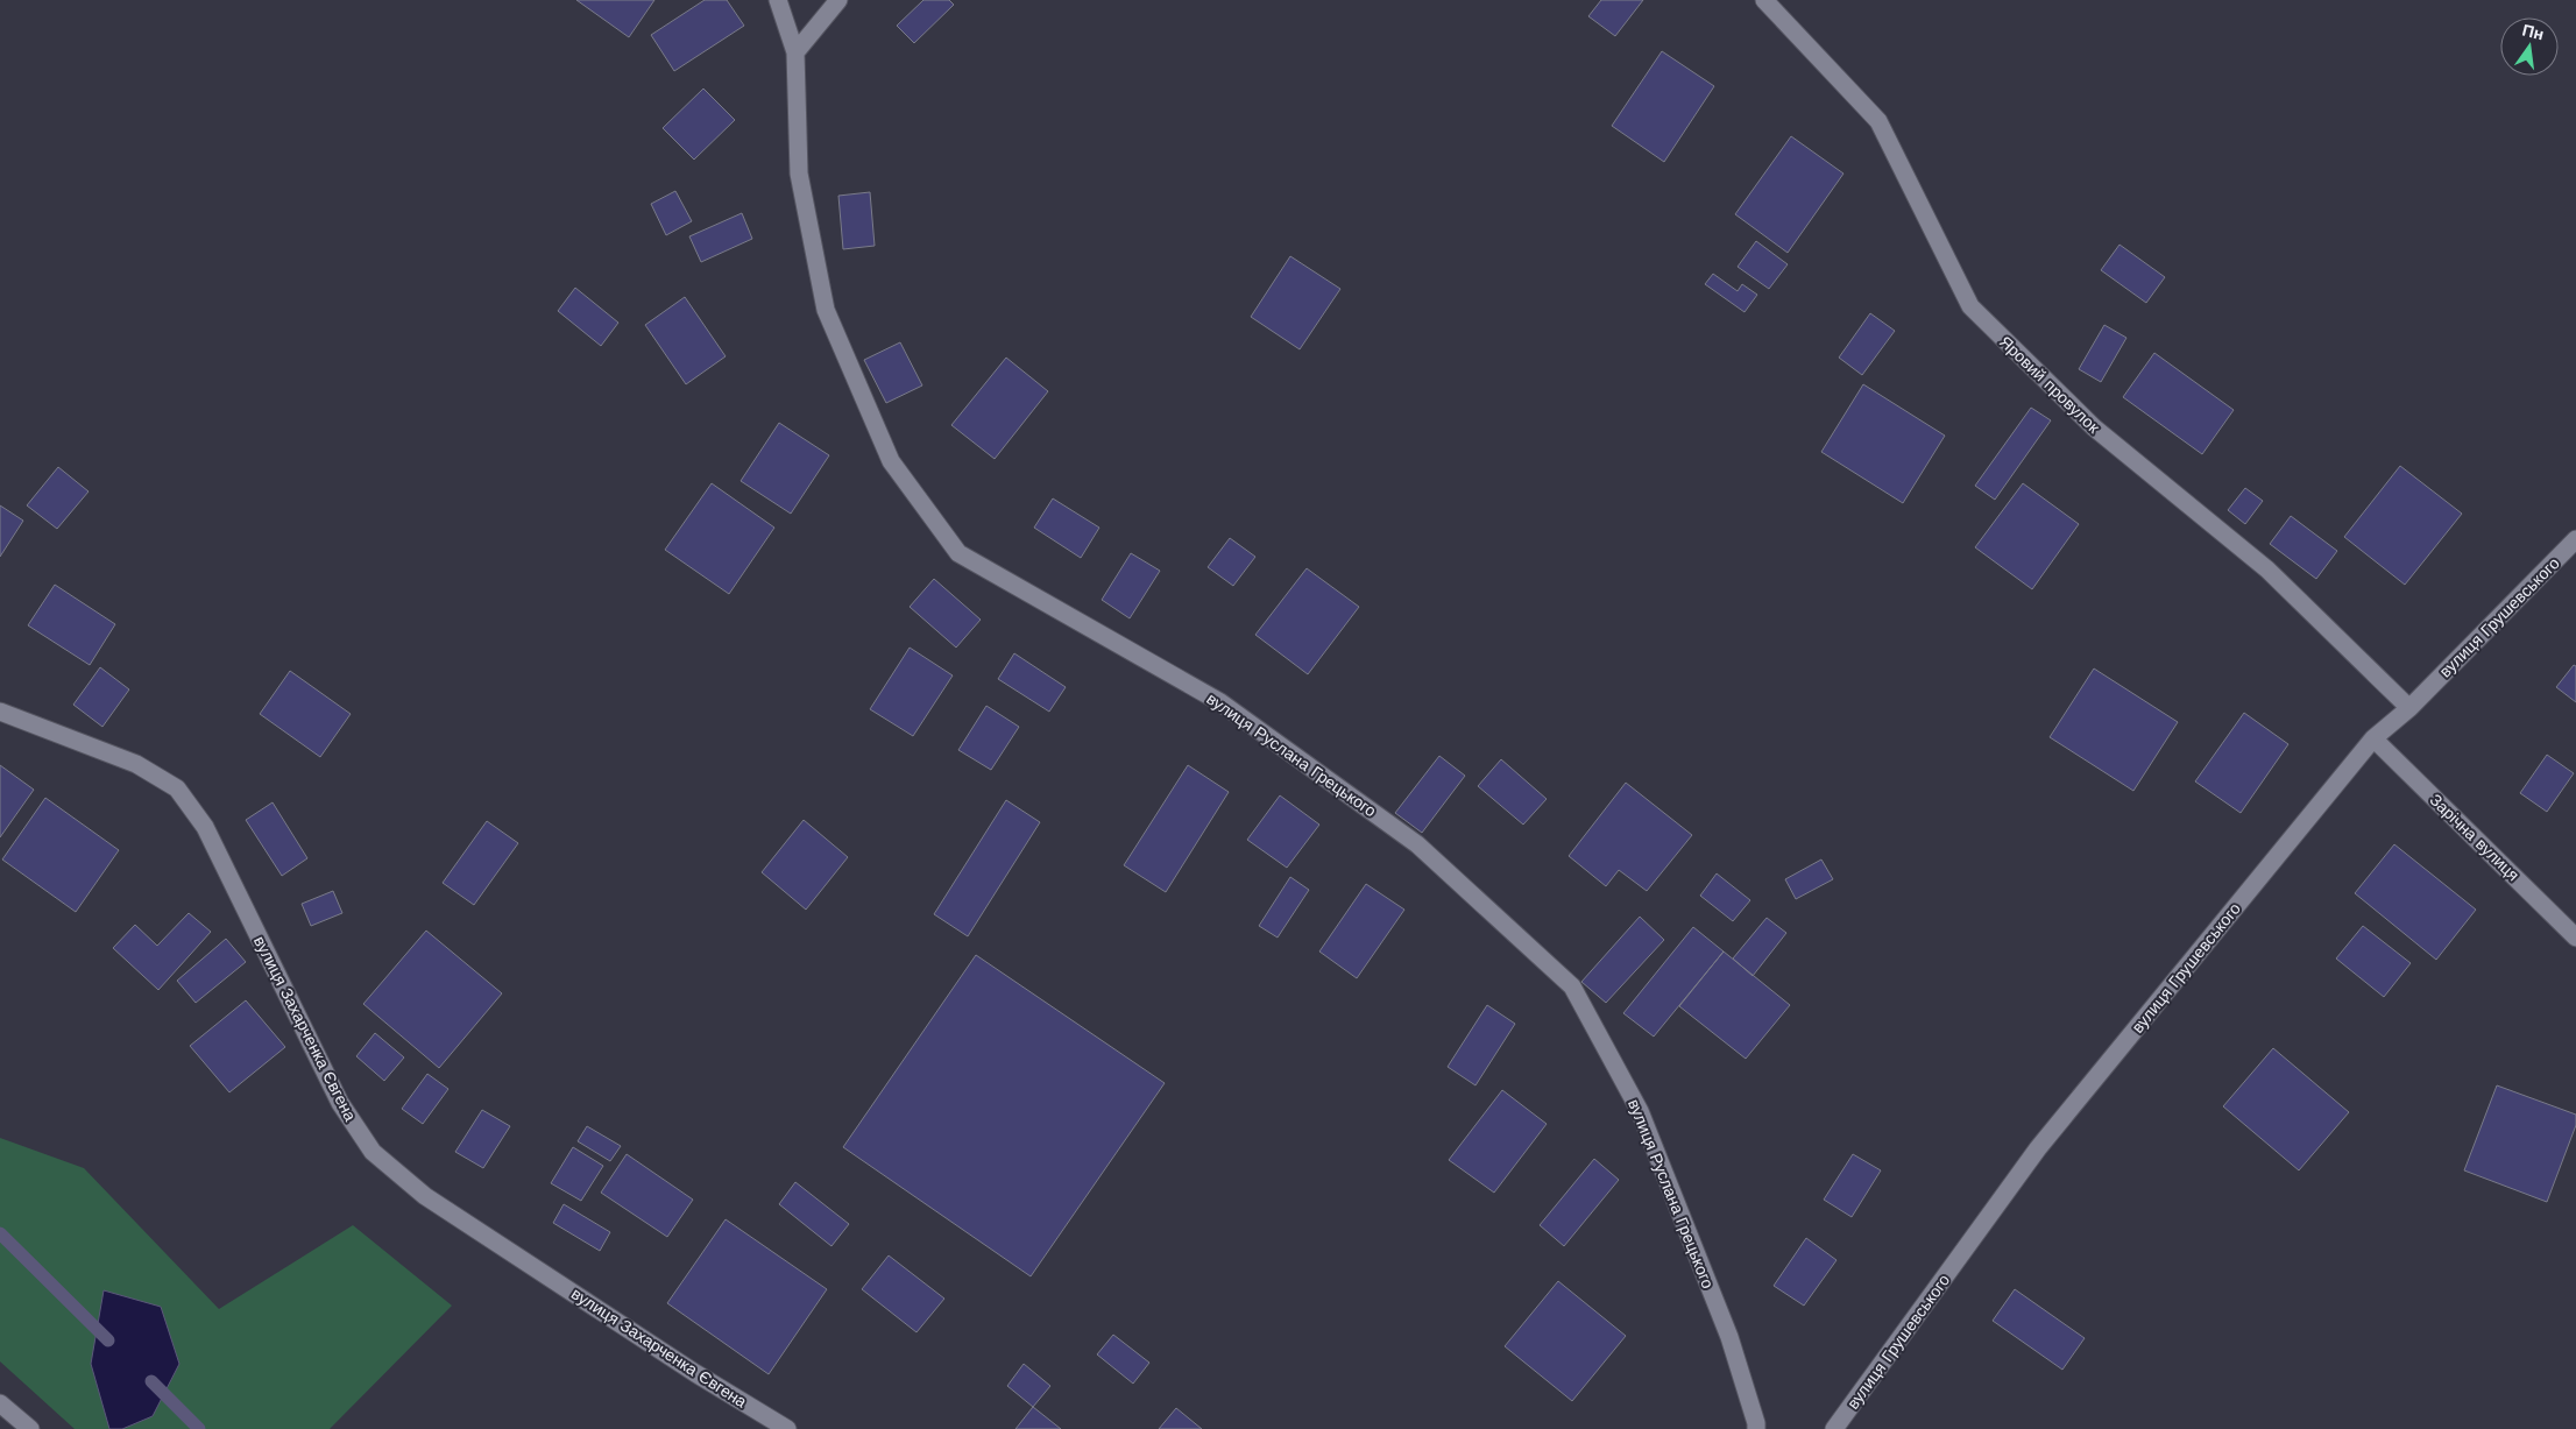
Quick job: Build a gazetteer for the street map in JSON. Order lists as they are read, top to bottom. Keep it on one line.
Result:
{"streets":{"street":["Яровий провулок","вулиця Грушевського","вулиця Руслана Грецького","Зарічна вулиця","вулиця Захарченка Євгена"]},"crossings":[["Яровий провулок","вулиця Грушевського"],["вулиця Грушевського","Зарічна вулиця"]],"north":"top"}
